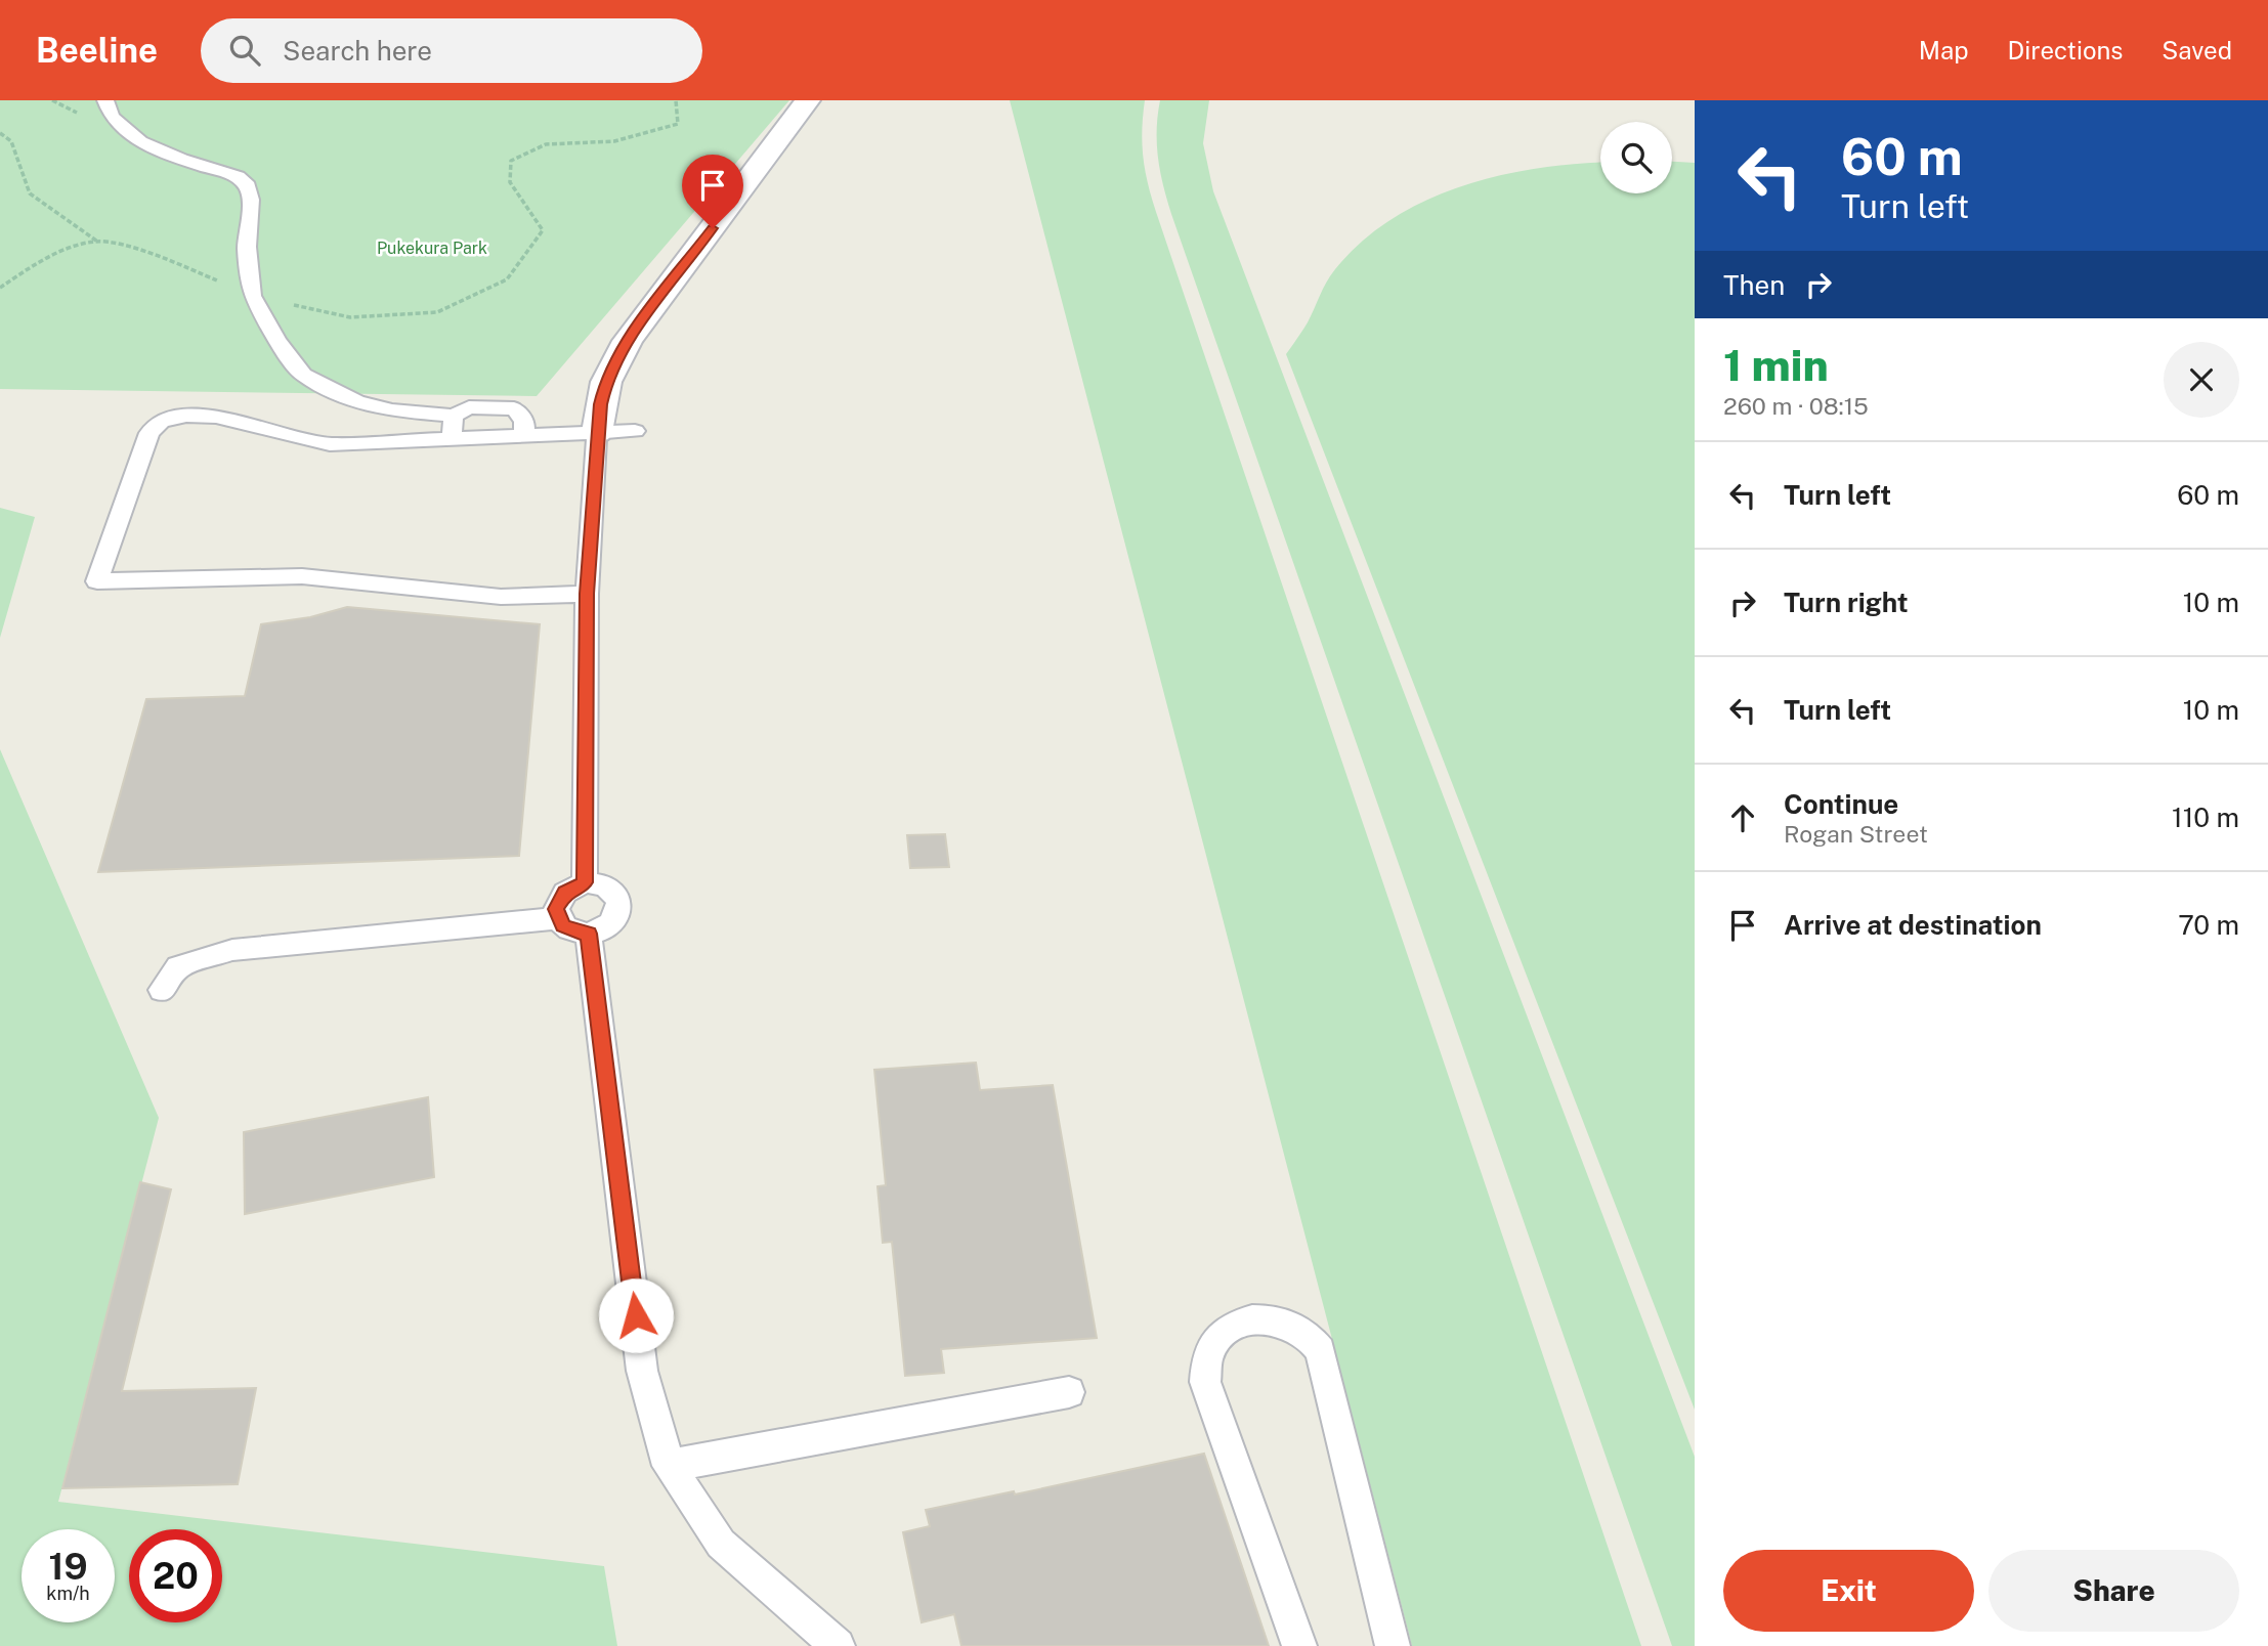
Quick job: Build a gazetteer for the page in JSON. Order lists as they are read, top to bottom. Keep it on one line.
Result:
{"parks":["Pukekura Park"],"page":{"header":"Beeline","search":"Search here","nav":["Map","Directions","Saved"],"turn":["60 m","Turn left"],"then":"Then","heading":["1 min","260 m · 08:15"],"list":[{"name":"Turn left","value":"60 m"},{"name":"Turn right","value":"10 m"},{"name":"Turn left","value":"10 m"},{"name":"Continue","note":"Rogan Street","value":"110 m"},{"name":"Arrive at destination","value":"70 m"}],"speed":"19 km/h","limit":"20","buttons":["Exit","Share"]}}
